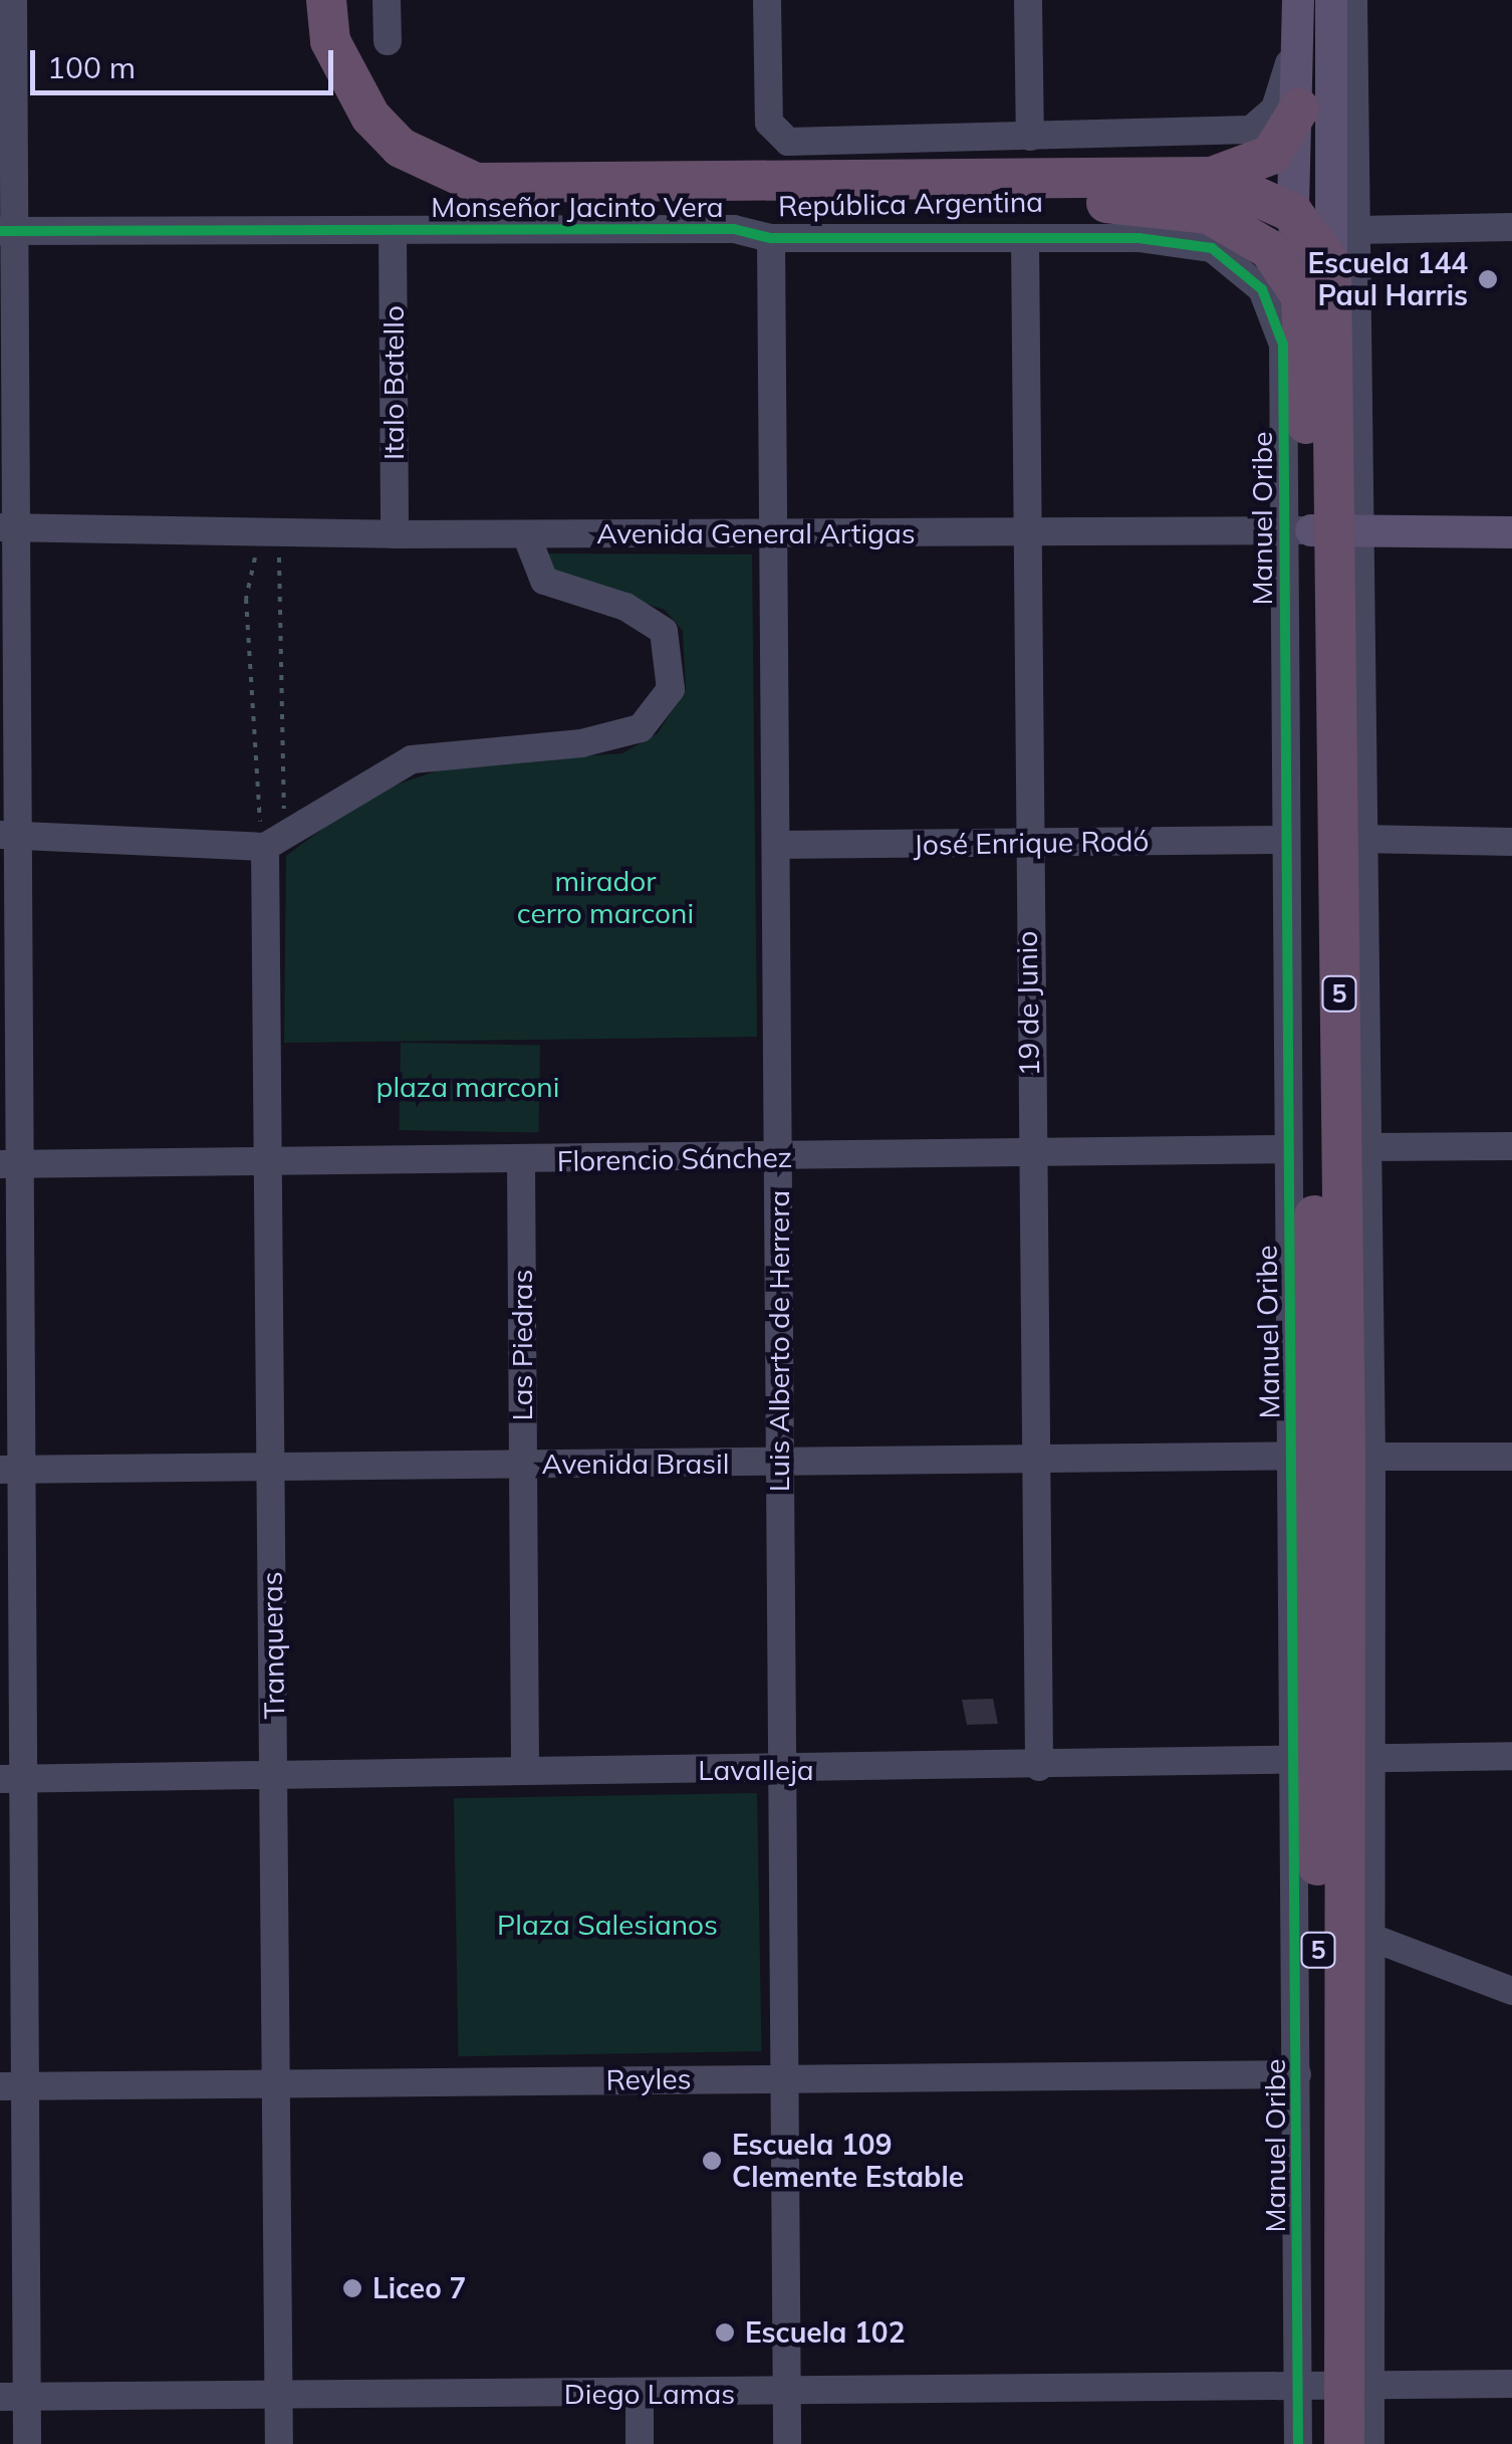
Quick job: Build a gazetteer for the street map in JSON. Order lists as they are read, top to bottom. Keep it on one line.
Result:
{"streets":{"highway":["República Argentina","Manuel Oribe","5"],"main road":["Avenida General Artigas"],"street":["Monseñor Jacinto Vera","Italo Batello","José Enrique Rodó","19 de Junio","Florencio Sánchez","Luis Alberto de Herrera","Las Piedras","Avenida Brasil","Tranqueras","Lavalleja","Reyles","Diego Lamas"]},"crossings":[["República Argentina","Manuel Oribe"],["República Argentina","5"],["Monseñor Jacinto Vera","Italo Batello"],["Monseñor Jacinto Vera","Manuel Oribe"],["Monseñor Jacinto Vera","19 de Junio"],["Monseñor Jacinto Vera","Luis Alberto de Herrera"],["Italo Batello","Avenida General Artigas"],["Manuel Oribe","Avenida General Artigas"],["Manuel Oribe","José Enrique Rodó"],["Manuel Oribe","5"],["Manuel Oribe","Florencio Sánchez"],["Manuel Oribe","Avenida Brasil"],["Manuel Oribe","Lavalleja"],["Manuel Oribe","Reyles"],["Manuel Oribe","Diego Lamas"],["Avenida General Artigas","19 de Junio"],["Avenida General Artigas","Luis Alberto de Herrera"],["José Enrique Rodó","19 de Junio"],["José Enrique Rodó","Luis Alberto de Herrera"],["19 de Junio","Florencio Sánchez"],["19 de Junio","Avenida Brasil"],["19 de Junio","Lavalleja"],["Florencio Sánchez","Luis Alberto de Herrera"],["Florencio Sánchez","Las Piedras"],["Florencio Sánchez","Tranqueras"],["Luis Alberto de Herrera","Avenida Brasil"],["Luis Alberto de Herrera","Lavalleja"],["Luis Alberto de Herrera","Reyles"],["Luis Alberto de Herrera","Diego Lamas"],["Las Piedras","Avenida Brasil"],["Las Piedras","Lavalleja"],["Avenida Brasil","Tranqueras"],["Tranqueras","Lavalleja"],["Tranqueras","Reyles"],["Tranqueras","Diego Lamas"]],"parks":["mirador cerro marconi","plaza marconi","Plaza Salesianos"],"places":["Escuela 144 Paul Harris","Escuela 109 Clemente Estable","Liceo 7","Escuela 102"],"scale_bar":"100 m"}
